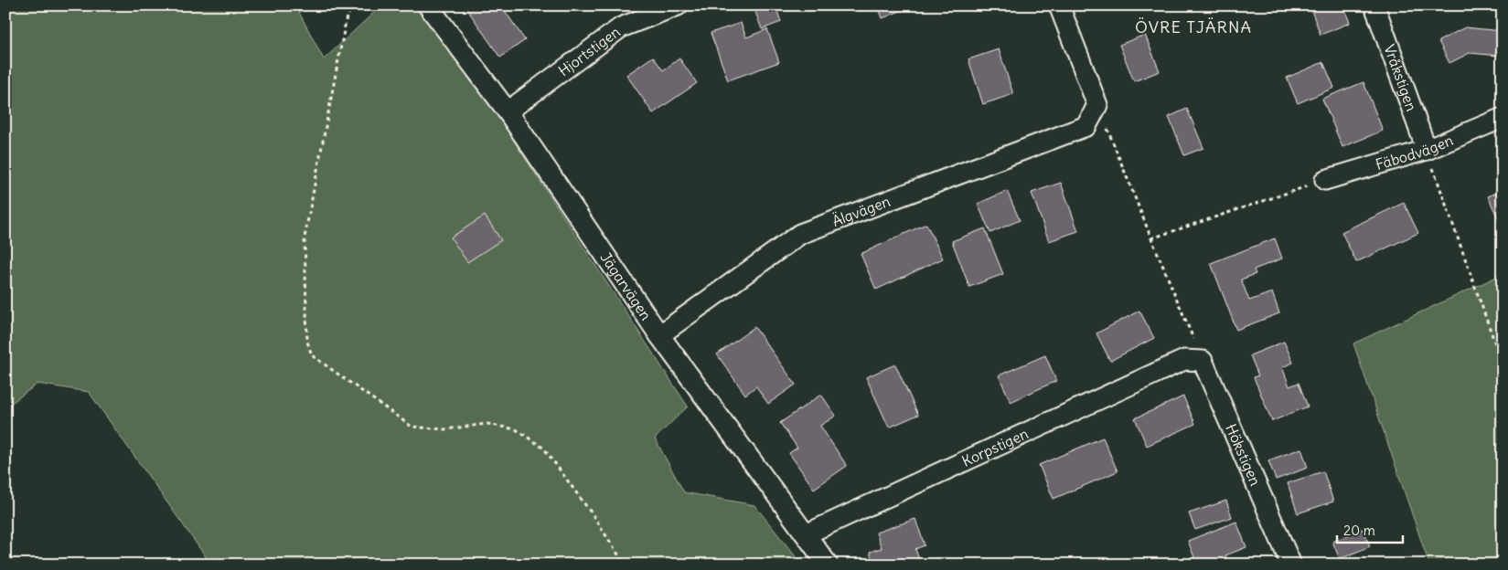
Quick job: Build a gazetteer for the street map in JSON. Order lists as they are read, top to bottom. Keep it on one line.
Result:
{"streets":{"street":["Hjortstigen","Vråkstigen","Fäbodvägen","Älgvägen","Jägarvägen","Korpstigen","Hökstigen"]},"crossings":[["Hjortstigen","Jägarvägen"],["Vråkstigen","Fäbodvägen"],["Älgvägen","Jägarvägen"],["Jägarvägen","Korpstigen"],["Korpstigen","Hökstigen"]],"districts":["ÖVRE TJÄRNA"],"scale_bar":"20 m"}
